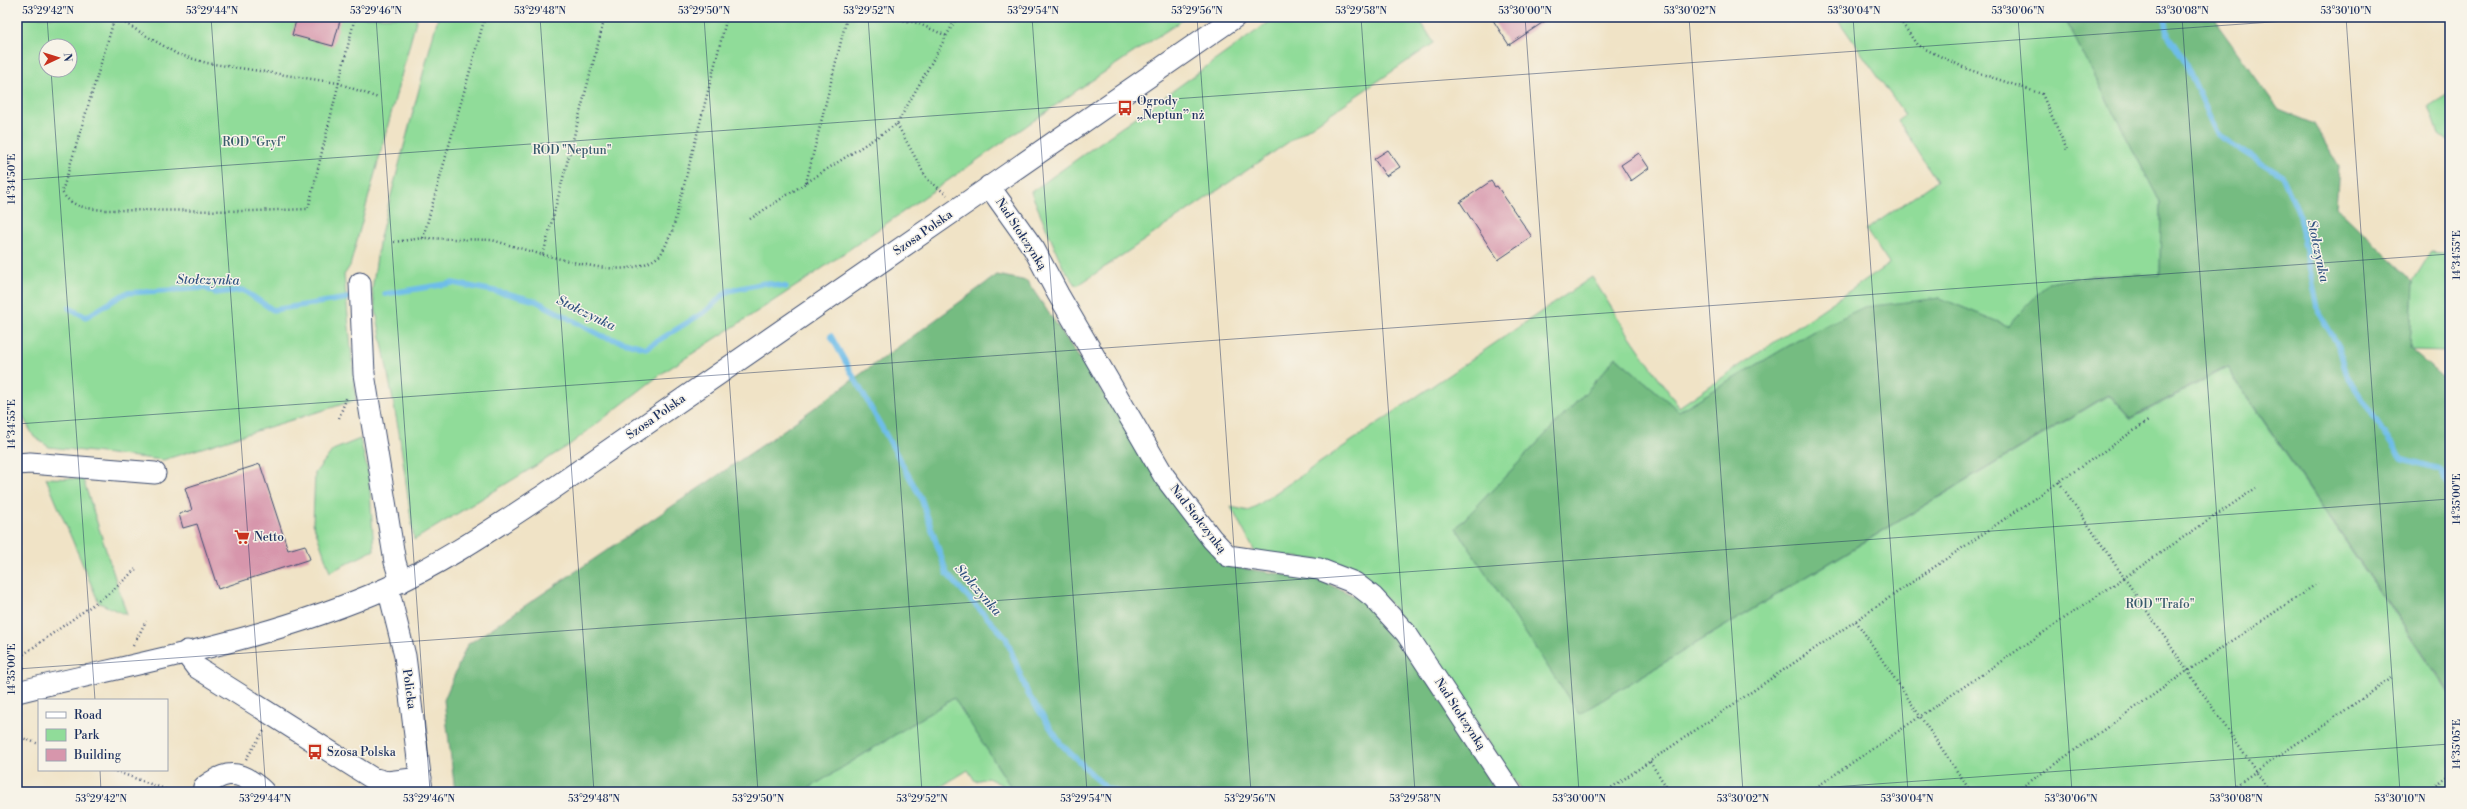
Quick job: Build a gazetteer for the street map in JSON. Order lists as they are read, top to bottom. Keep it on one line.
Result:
{"streets":{"street":["Szosa Polska","Nad Stołczynką","Policka"]},"crossings":[["Szosa Polska","Nad Stołczynką"],["Szosa Polska","Policka"]],"water":["Stołczynka"],"parks":["ROD \"Gryf\"","ROD \"Neptun\"","ROD \"Trafo\""],"places":{"bus stop":["Ogrody „Neptun” nż","Szosa Polska"],"supermarket":["Netto"]},"legend":["Road","Park","Building"],"north":"right","coordinates":["53°29'42\"N","53°29'44\"N","53°29'46\"N","53°29'48\"N","53°29'50\"N","53°29'52\"N","53°29'54\"N","53°29'56\"N","53°29'58\"N","53°30'00\"N","53°30'02\"N","53°30'04\"N","53°30'06\"N","53°30'08\"N","53°30'10\"N","14°34'50\"E","14°34'55\"E","14°35'00\"E","14°35'05\"E"]}
